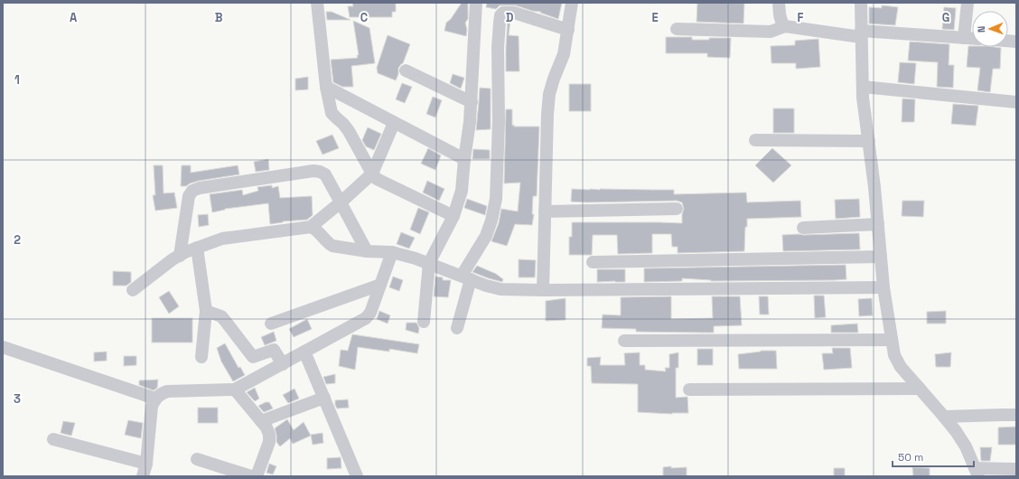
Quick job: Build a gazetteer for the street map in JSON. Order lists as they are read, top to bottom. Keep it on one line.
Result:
{"scale_bar":"50 m","north":"left","grid":{"columns":["A","B","C","D","E","F","G"],"rows":["1","2","3"]}}
